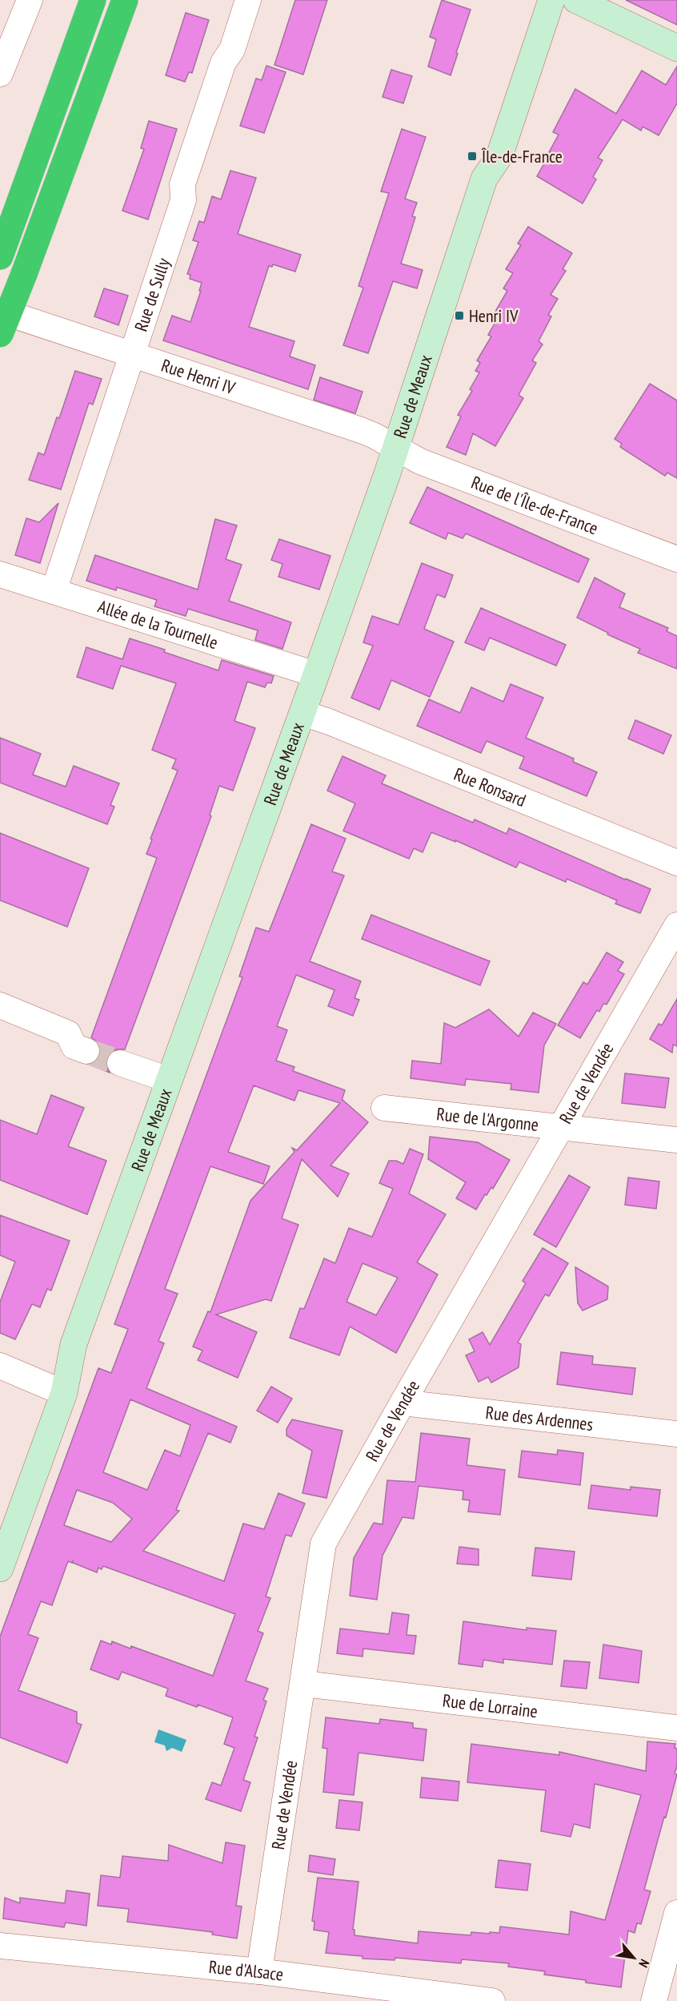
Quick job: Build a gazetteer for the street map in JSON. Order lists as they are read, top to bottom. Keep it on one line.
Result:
{"streets":{"main road":["Rue de Meaux"],"street":["Rue de Sully","Rue Henri IV","Rue de l'Île-de-France","Allée de la Tournelle","Rue Ronsard","Rue de Vendée","Rue de l'Argonne","Rue des Ardennes","Rue de Lorraine","Rue d'Alsace"]},"crossings":[["Rue de Sully","Rue Henri IV"],["Rue de Sully","Allée de la Tournelle"],["Rue Henri IV","Rue de Meaux"],["Rue Henri IV","Rue de l'Île-de-France"],["Rue de Meaux","Rue de l'Île-de-France"],["Rue de Meaux","Allée de la Tournelle"],["Rue de Meaux","Rue Ronsard"],["Rue de Vendée","Rue de l'Argonne"],["Rue de Vendée","Rue des Ardennes"],["Rue de Vendée","Rue de Lorraine"],["Rue de Vendée","Rue d'Alsace"]],"places":{"transit":["Île-de-France","Henri IV"]},"north":"bottom right"}
